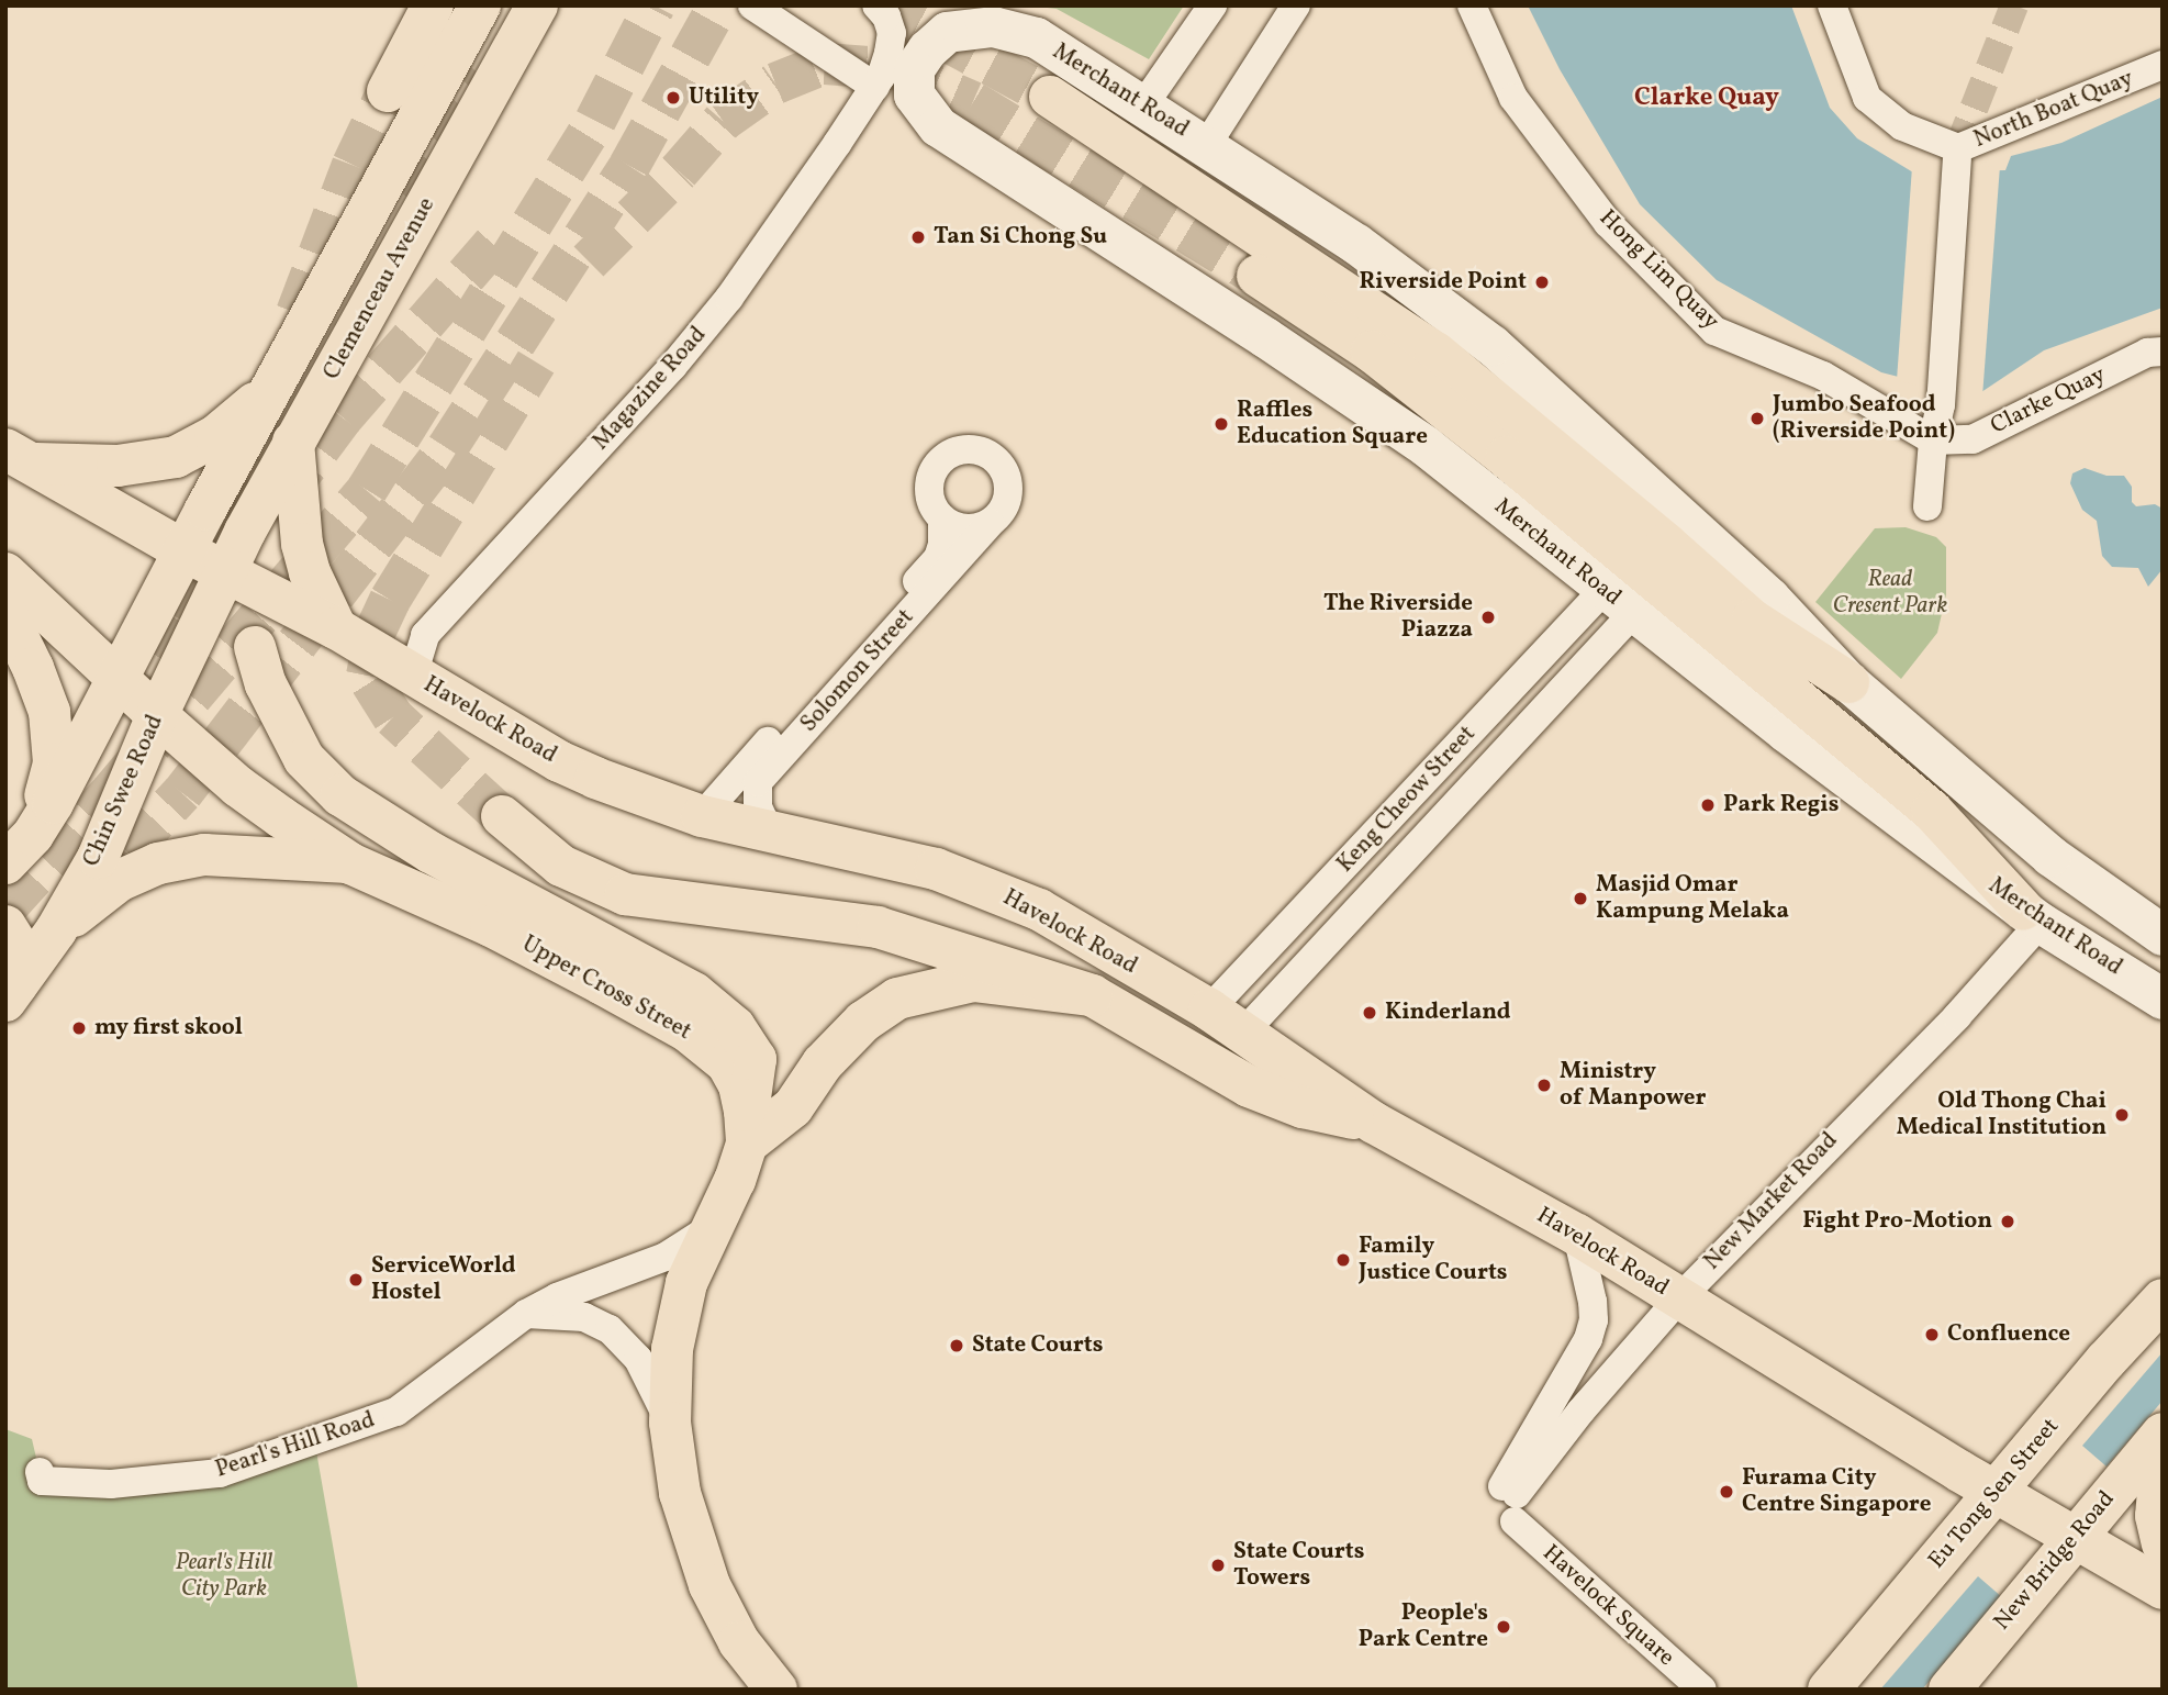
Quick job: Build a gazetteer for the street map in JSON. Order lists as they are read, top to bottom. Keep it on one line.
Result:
{"streets":{"main road":["Clemenceau Avenue","Havelock Road","Chin Swee Road","Upper Cross Street","Eu Tong Sen Street","New Bridge Road"],"street":["Merchant Road","North Boat Quay","Hong Lim Quay","Magazine Road","Clarke Quay","Solomon Street","Keng Cheow Street","New Market Road","Pearl's Hill Road","Havelock Square"]},"crossings":[["Merchant Road","Keng Cheow Street"],["Merchant Road","New Market Road"],["Hong Lim Quay","Clarke Quay"],["Clemenceau Avenue","Havelock Road"],["Clemenceau Avenue","Chin Swee Road"],["Magazine Road","Havelock Road"],["Solomon Street","Havelock Road"],["Havelock Road","Chin Swee Road"],["Havelock Road","Keng Cheow Street"],["Havelock Road","New Market Road"],["Havelock Road","Eu Tong Sen Street"],["Havelock Road","New Bridge Road"],["Chin Swee Road","Upper Cross Street"],["New Market Road","Havelock Square"]],"districts":["Clarke Quay"],"parks":["Read Cresent Park","Pearl's Hill City Park"],"places":["Utility","Tan Si Chong Su","Riverside Point","Jumbo Seafood (Riverside Point)","Raffles Education Square","The Riverside Piazza","Park Regis","Masjid Omar Kampung Melaka","Kinderland","my first skool","Ministry of Manpower","Old Thong Chai Medical Institution","Fight Pro-Motion","Family Justice Courts","ServiceWorld Hostel","Confluence","State Courts","Furama City Centre Singapore","State Courts Towers","People's Park Centre"]}
